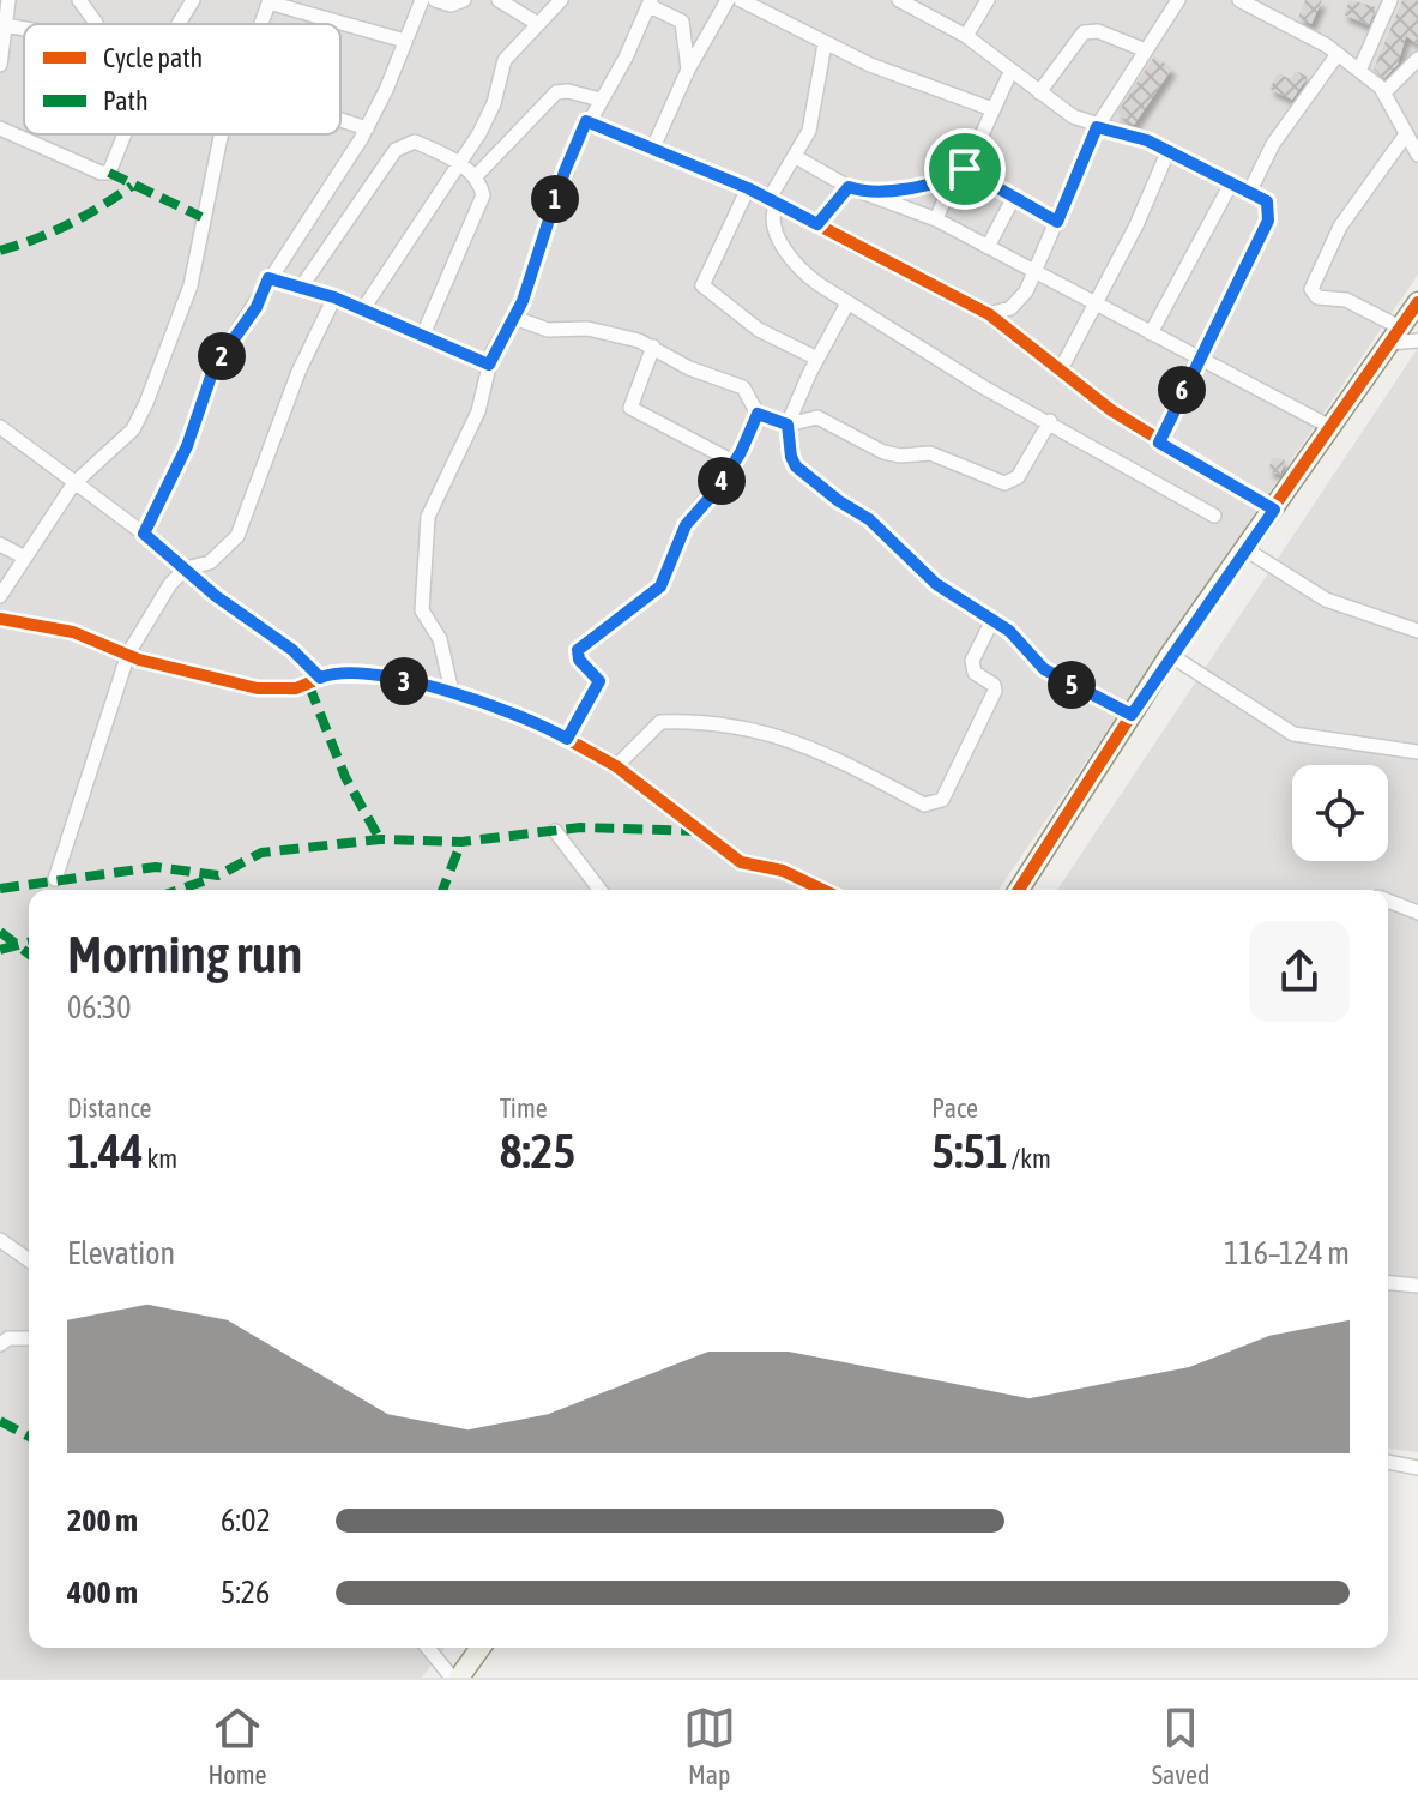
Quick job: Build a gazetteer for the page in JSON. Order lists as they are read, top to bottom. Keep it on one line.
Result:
{"legend":["Cycle path","Path"],"page":{"pins":["1","2","6","4","3","5"],"heading":["Morning run","06:30"],"stats":[["Distance","1.44 km"],["Time","8:25"],["Pace","5:51 /km"]],"chart":["Elevation","116–124 m"],"list":[{"name":"200 m","note":"6:02"},{"name":"400 m","note":"5:26"}],"tabs":["Home","Map","Saved"]}}
